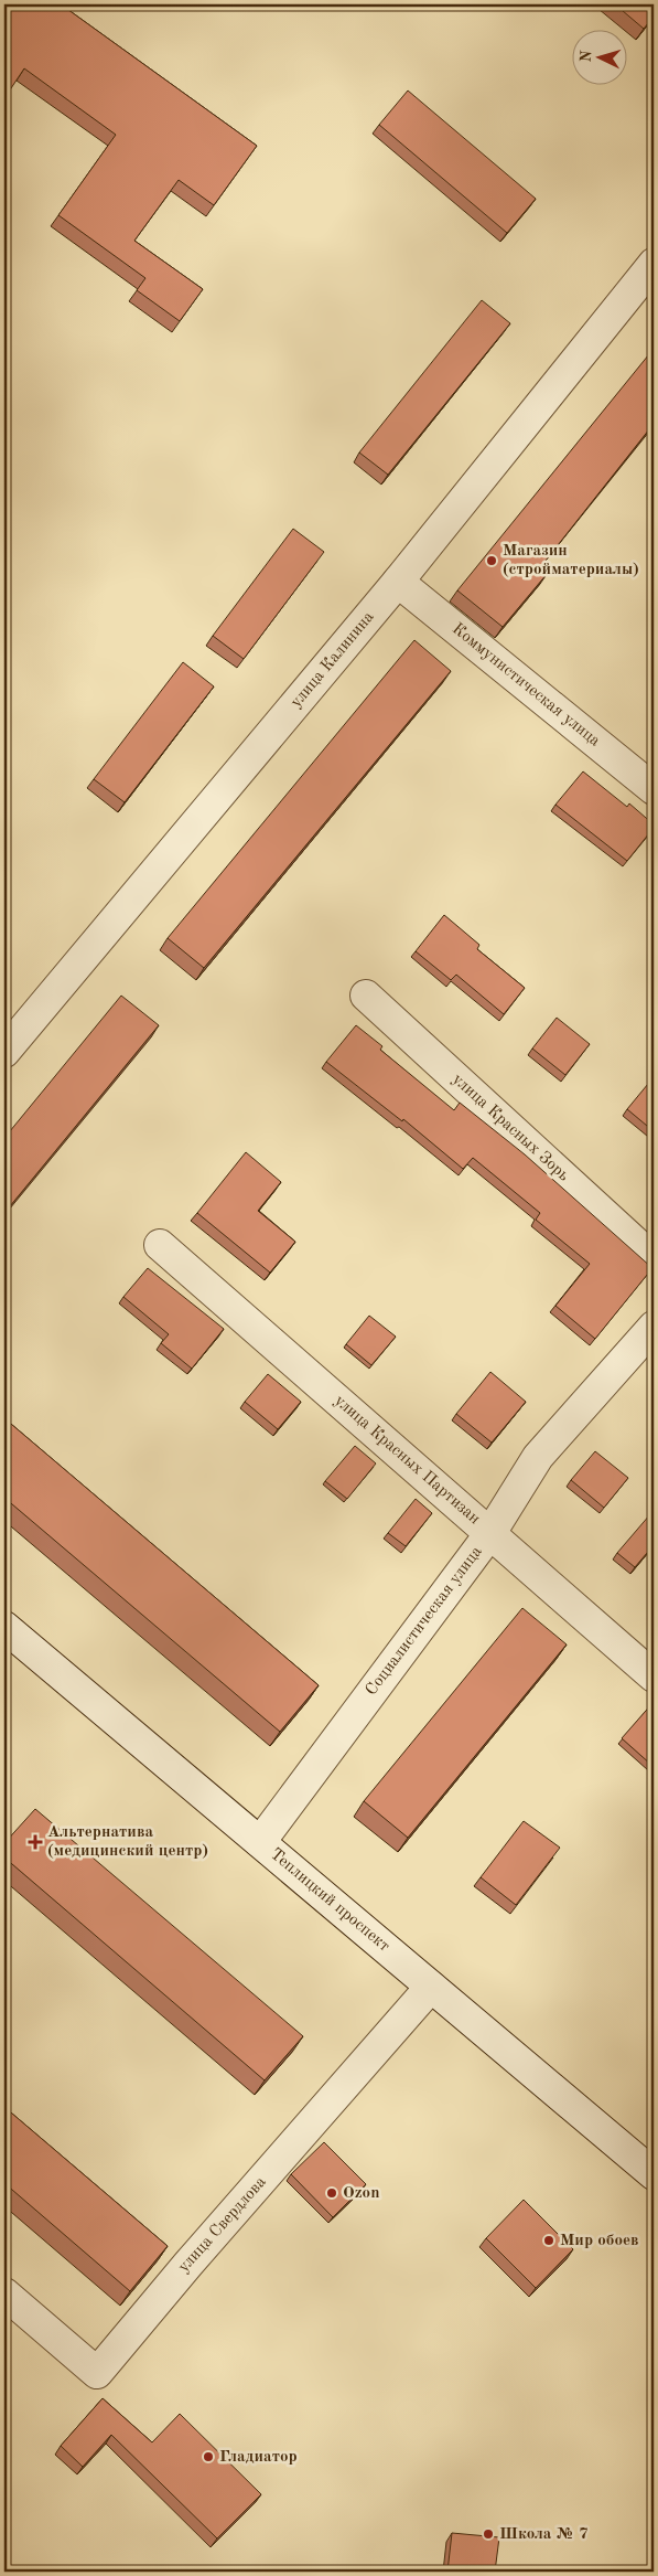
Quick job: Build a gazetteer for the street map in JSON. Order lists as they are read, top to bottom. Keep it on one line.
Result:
{"streets":{"street":["улица Калинина","Коммунистическая улица","улица Красных Зорь","улица Красных Партизан","Социалистическая улица","Теплицкий проспект","улица Свердлова"]},"crossings":[["улица Калинина","Коммунистическая улица"],["улица Красных Партизан","Социалистическая улица"],["Социалистическая улица","Теплицкий проспект"],["Теплицкий проспект","улица Свердлова"]],"places":{"other":["Магазин (стройматериалы)","Ozon","Мир обоев","Гладиатор","Школа № 7"],"health":["Альтернатива (медицинский центр)"]},"north":"left"}
